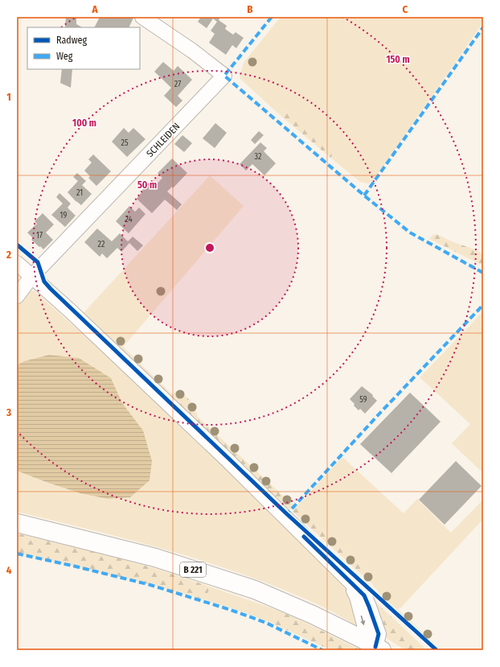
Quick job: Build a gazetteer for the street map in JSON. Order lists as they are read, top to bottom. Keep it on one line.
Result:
{"streets":{"main road":["B 221"],"street":["SCHLEIDEN"]},"house_numbers":["27","25","32","21","19","24","17","22","59"],"legend":["Radweg","Weg"],"grid":{"columns":["A","B","C"],"rows":["1","2","3","4"]},"rings":["150 m","100 m","50 m"]}
